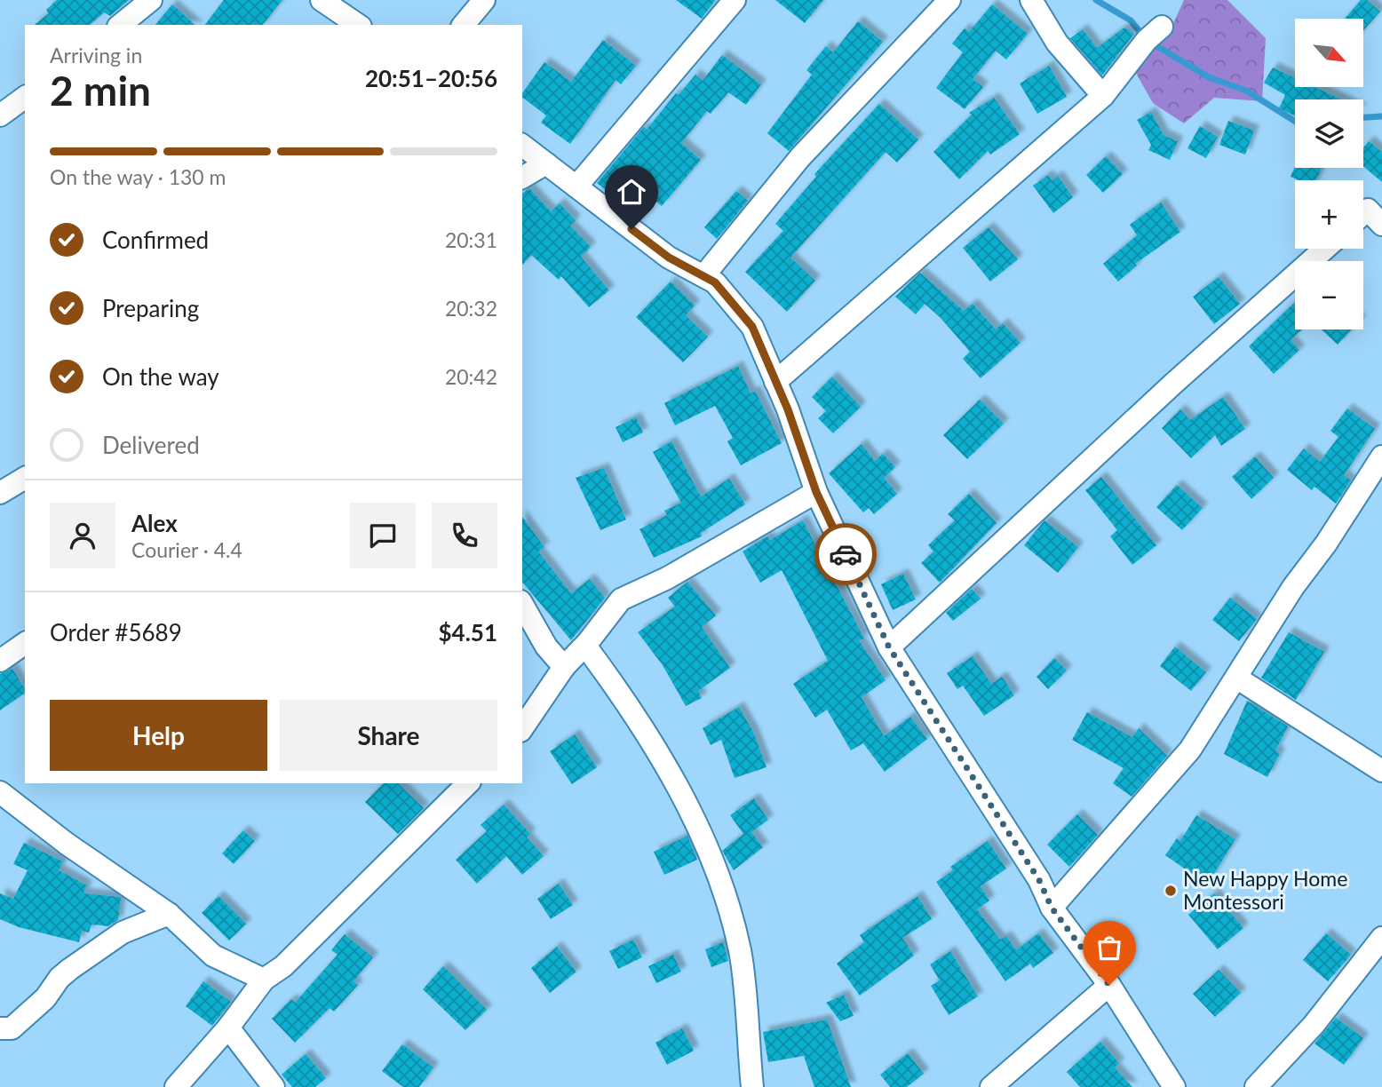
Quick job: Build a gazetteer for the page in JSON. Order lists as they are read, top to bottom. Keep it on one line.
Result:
{"places":["New Happy Home Montessori"],"north":"bottom right","page":{"map_buttons":["+","−"],"heading":["2 min","Arriving in","20:51–20:56"],"panel":["Alex","Courier · 4.4","Order #5689","$4.51"],"bar":"On the way · 130 m","list":[["Confirmed","20:31"],["Preparing","20:32"],["On the way","20:42"],"Delivered"],"buttons":["Help","Share"]}}
